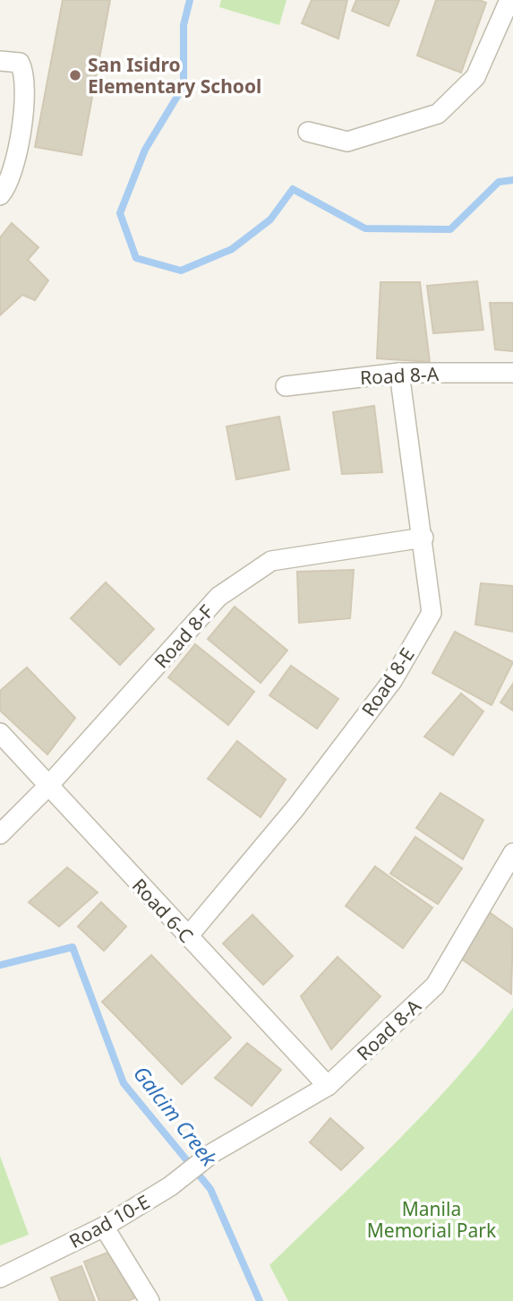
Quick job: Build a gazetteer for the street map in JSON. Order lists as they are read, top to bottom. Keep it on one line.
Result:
{"streets":{"street":["Road 8-A","Road 8-F","Road 8-E","Road 6-C","Road 10-E"]},"crossings":[["Road 8-A","Road 8-E"],["Road 8-A","Road 6-C"],["Road 8-A","Road 10-E"],["Road 8-F","Road 8-E"],["Road 8-F","Road 6-C"],["Road 8-E","Road 6-C"]],"water":["Galcim Creek"],"parks":["Manila Memorial Park"],"places":["San Isidro Elementary School"]}
